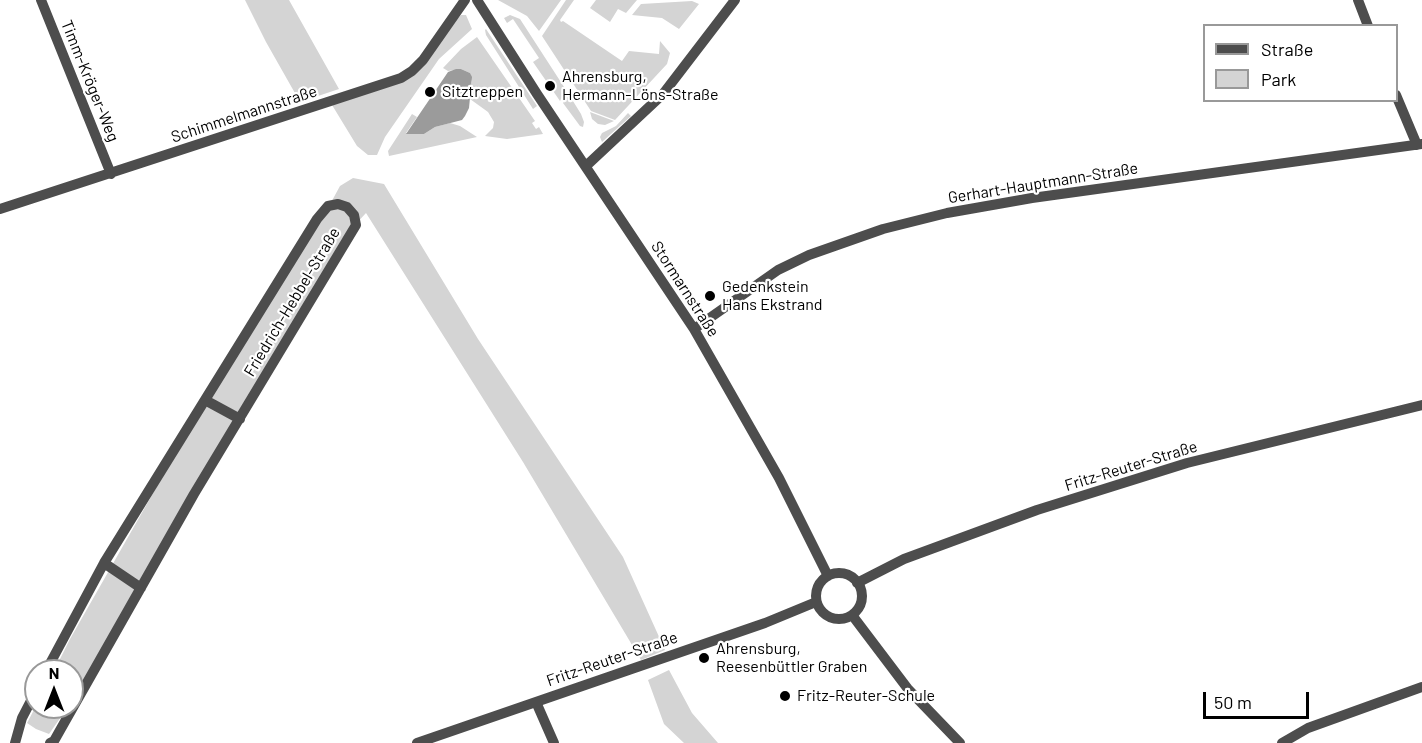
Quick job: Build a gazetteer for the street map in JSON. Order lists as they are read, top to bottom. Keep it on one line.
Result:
{"streets":{"street":["Timm-Kröger-Weg","Schimmelmannstraße","Gerhart-Hauptmann-Straße","Stormarnstraße","Friedrich-Hebbel-Straße","Fritz-Reuter-Straße"]},"crossings":[["Timm-Kröger-Weg","Schimmelmannstraße"],["Gerhart-Hauptmann-Straße","Stormarnstraße"],["Stormarnstraße","Fritz-Reuter-Straße"]],"places":["Ahrensburg, Hermann-Löns-Straße","Sitztreppen","Gedenkstein Hans Ekstrand","Ahrensburg, Reesenbüttler Graben","Fritz-Reuter-Schule"],"legend":["Straße","Park"],"scale_bar":"50 m","north":"top"}
